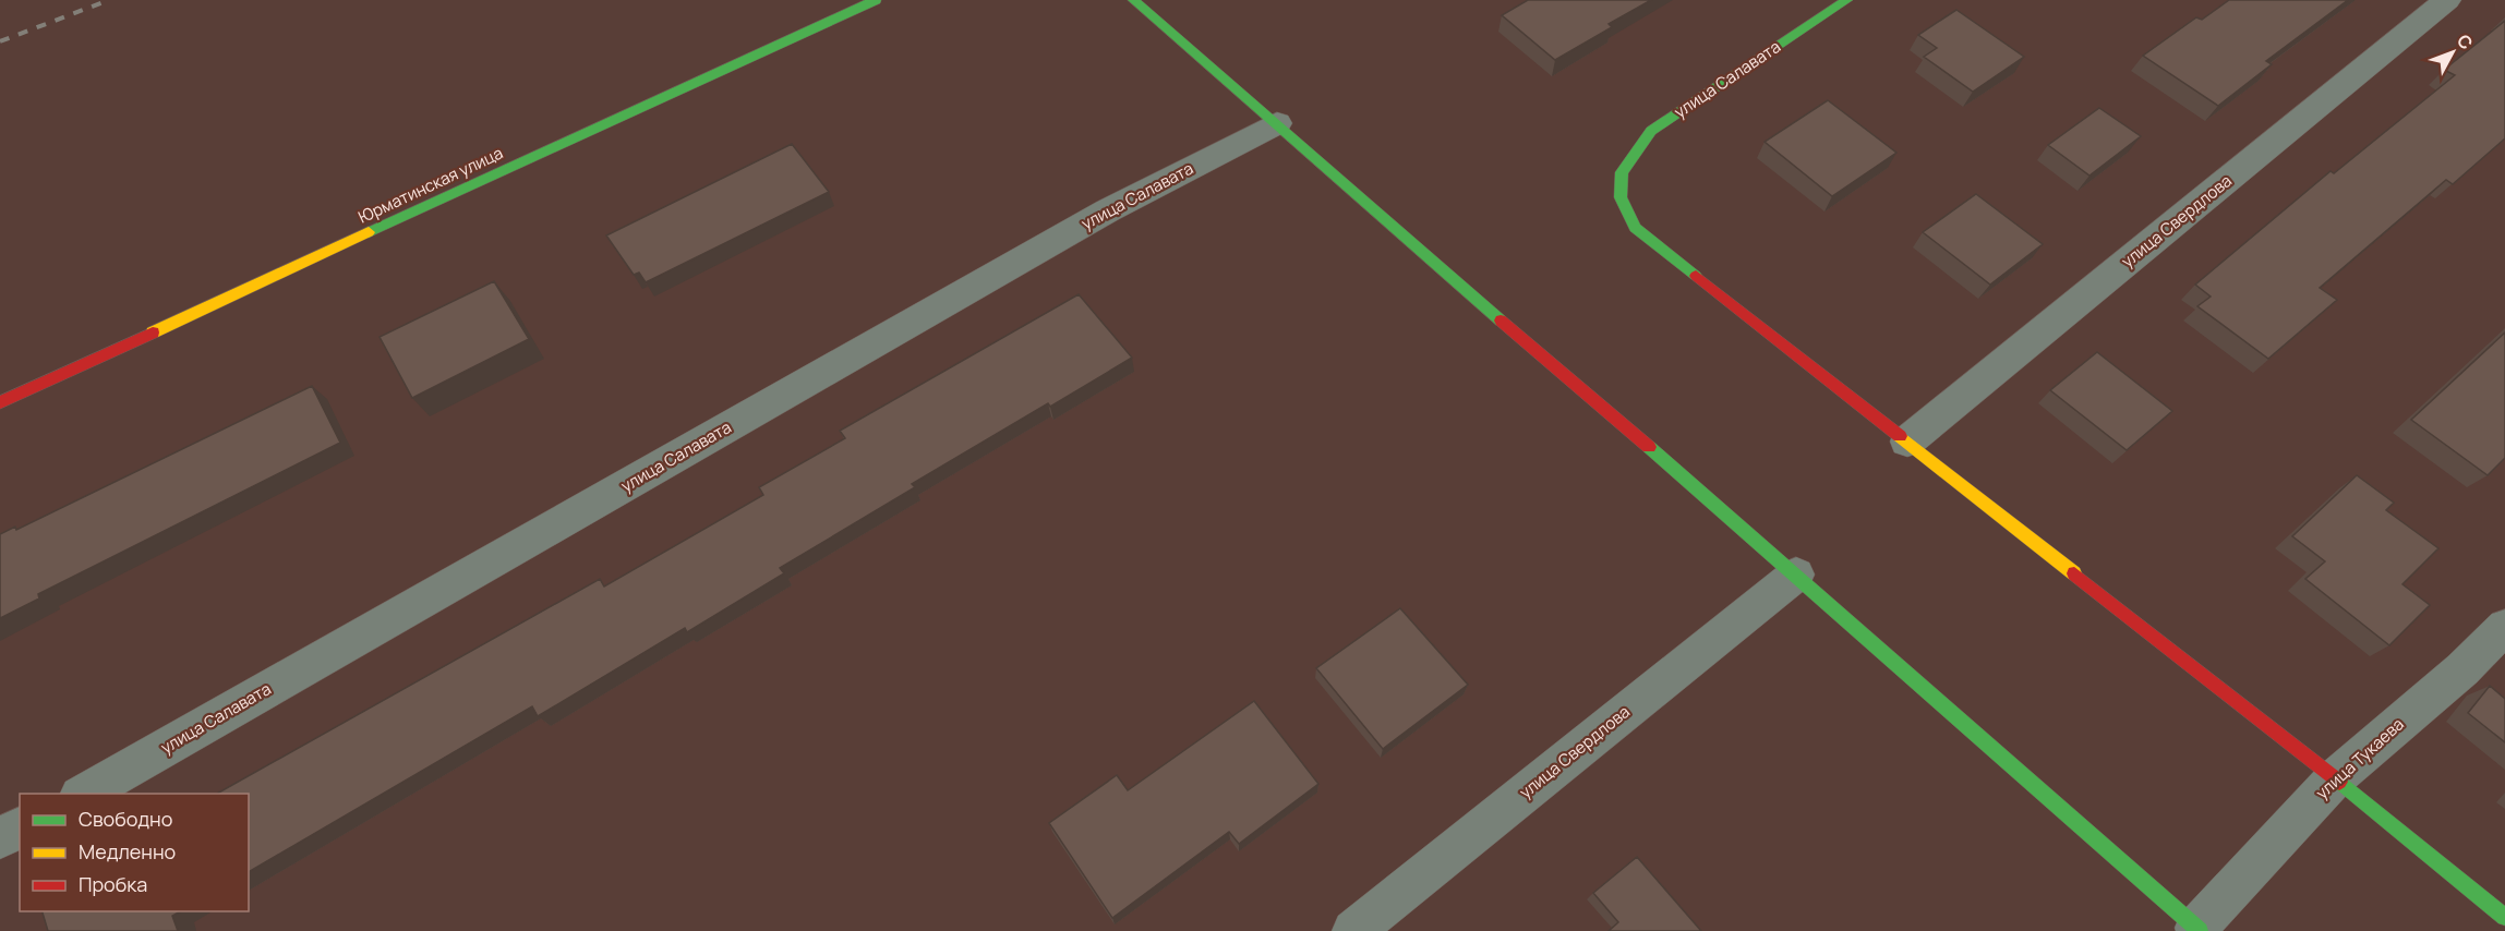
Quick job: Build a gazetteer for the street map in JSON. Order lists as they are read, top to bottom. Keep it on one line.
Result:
{"streets":{"street":["улица Салавата","Юрматинская улица","улица Свердлова","улица Тукаева"]},"crossings":[["улица Салавата","улица Свердлова"]],"legend":["Свободно","Медленно","Пробка"],"north":"top right"}
